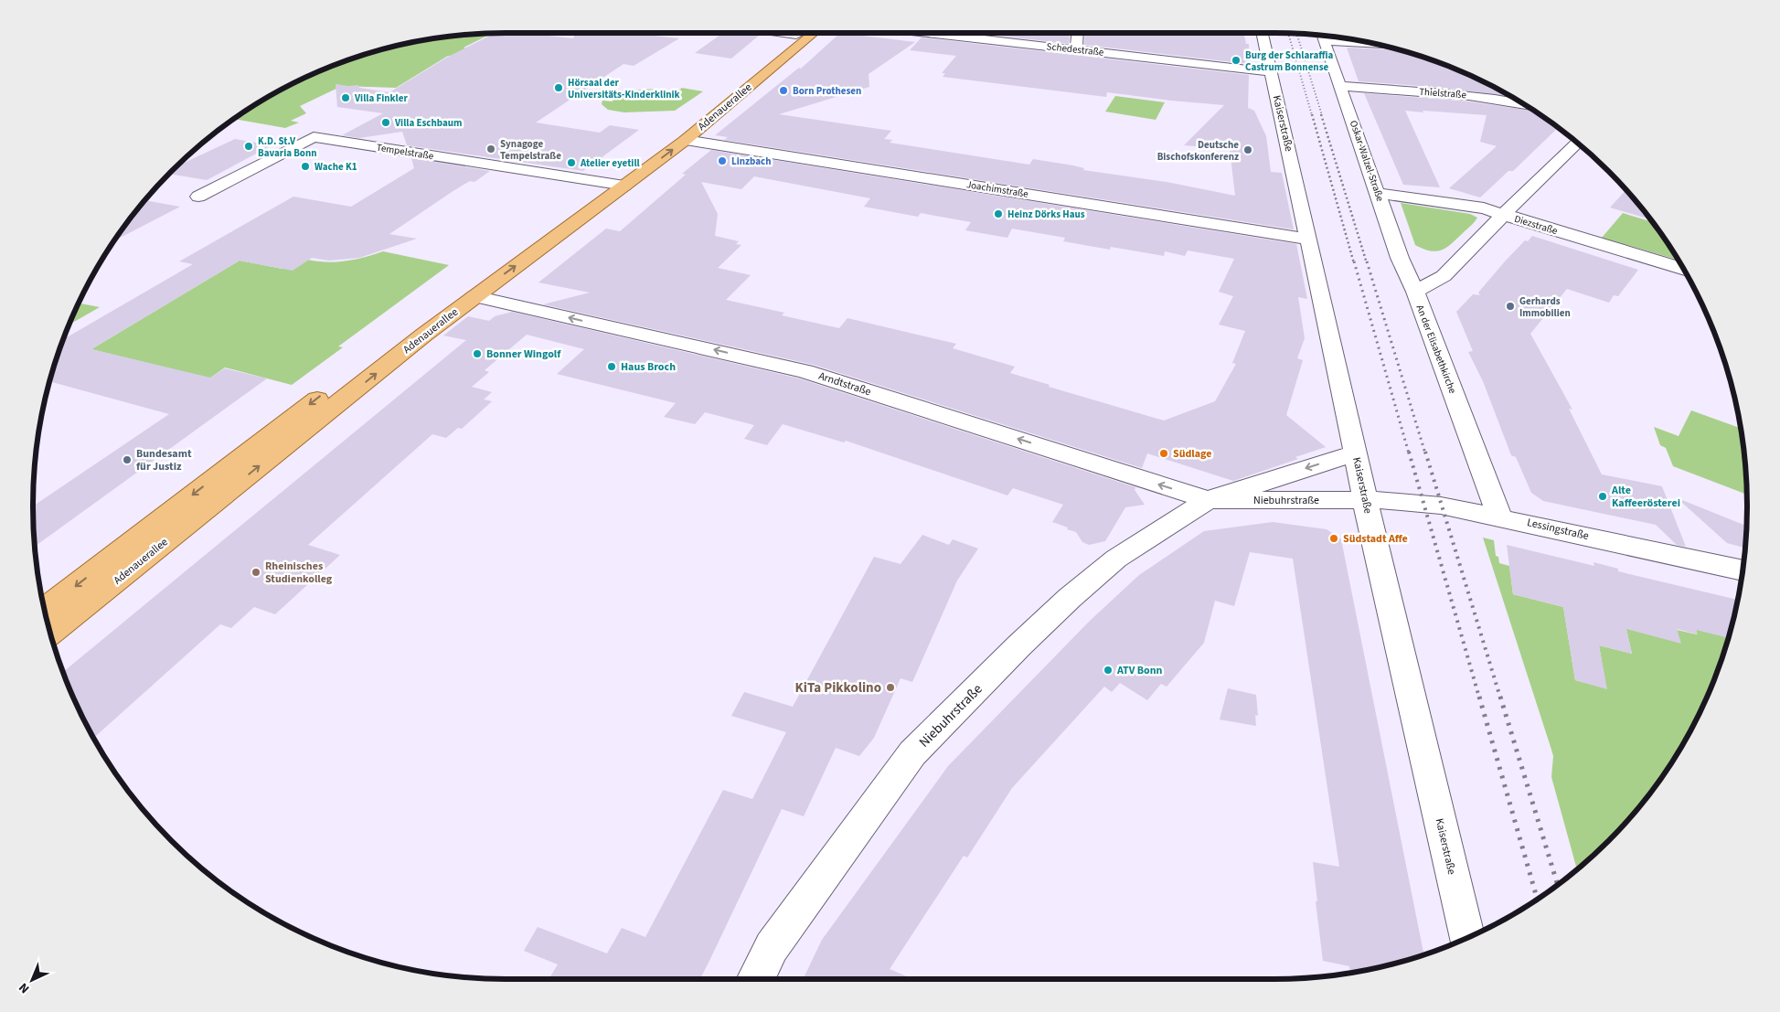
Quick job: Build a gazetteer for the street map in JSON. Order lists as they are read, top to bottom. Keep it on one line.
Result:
{"streets":{"main road":["Adenauerallee"],"street":["Schedestraße","Thielstraße","Kaiserstraße","Tempelstraße","Oskar-Walzel-Straße","Joachimstraße","Diezstraße","An der Elisabethkirche","Arndtstraße","Niebuhrstraße","Lessingstraße"]},"crossings":[["Schedestraße","Kaiserstraße"],["Thielstraße","Oskar-Walzel-Straße"],["Adenauerallee","Tempelstraße"],["Adenauerallee","Joachimstraße"],["Adenauerallee","Arndtstraße"],["Kaiserstraße","Joachimstraße"],["Kaiserstraße","Niebuhrstraße"],["Kaiserstraße","Lessingstraße"],["Oskar-Walzel-Straße","Diezstraße"],["Oskar-Walzel-Straße","An der Elisabethkirche"],["Diezstraße","An der Elisabethkirche"],["An der Elisabethkirche","Lessingstraße"],["Arndtstraße","Niebuhrstraße"],["Niebuhrstraße","Lessingstraße"]],"one_way":["Arndtstraße"],"places":["Burg der Schlaraffia Castrum Bonnense","Hörsaal der Universitäts-Kinderklinik","Born Prothesen","Villa Finkler","Villa Eschbaum","K.D. St.V Bavaria Bonn","Synagoge Tempelstraße","Deutsche Bischofskonferenz","Linzbach","Atelier eyetill","Wache K1","Heinz Dörks Haus","Gerhards Immobilien","Bonner Wingolf","Haus Broch","Südlage","Bundesamt für Justiz","Alte Kaffeerösterei","Südstadt Affe","Rheinisches Studienkolleg","ATV Bonn","KiTa Pikkolino"],"north":"bottom left"}
